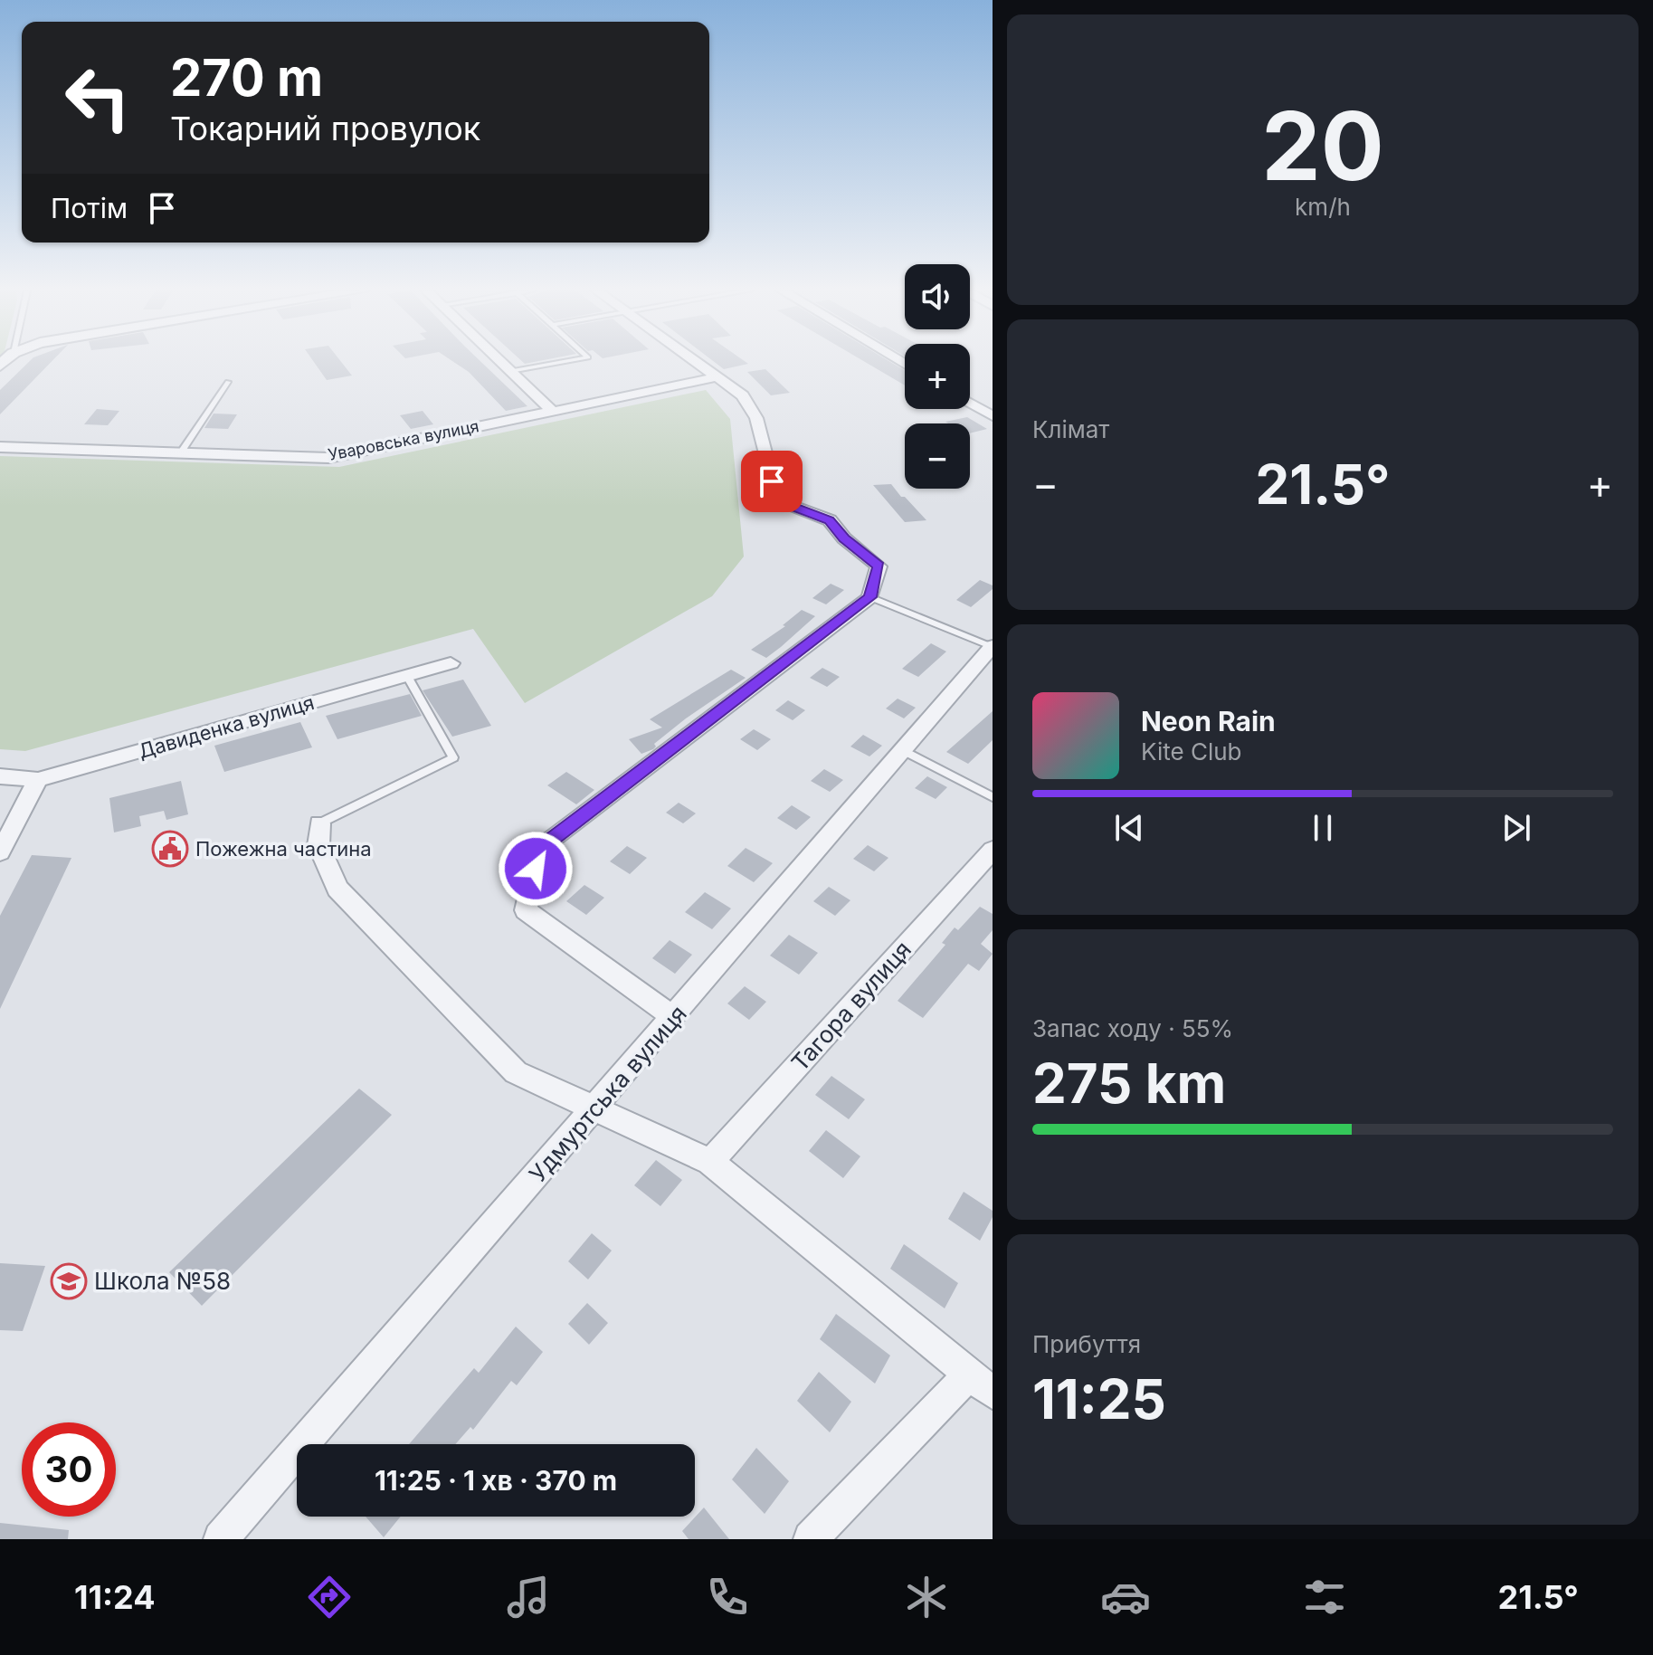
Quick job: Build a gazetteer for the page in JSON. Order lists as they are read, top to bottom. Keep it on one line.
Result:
{"streets":{"street":["Уваровська вулиця","Давиденка вулиця","Тагора вулиця","Удмуртська вулиця"]},"places":{"public building":["Пожежна частина"],"school or university":["Школа №58"]},"page":{"tile":[["20","km/h"],"Клімат",["Запас ходу · 55%","275 km"],["Прибуття","11:25"]],"turn":["270 m","Токарний провулок"],"then":"Потім","map_buttons":["+","−"],"heat":["−","21.5°","+"],"song":["Neon Rain","Kite Club"],"limit":"30","trip":"11:25 · 1 хв · 370 m","tabs":["11:24","21.5°"]}}
